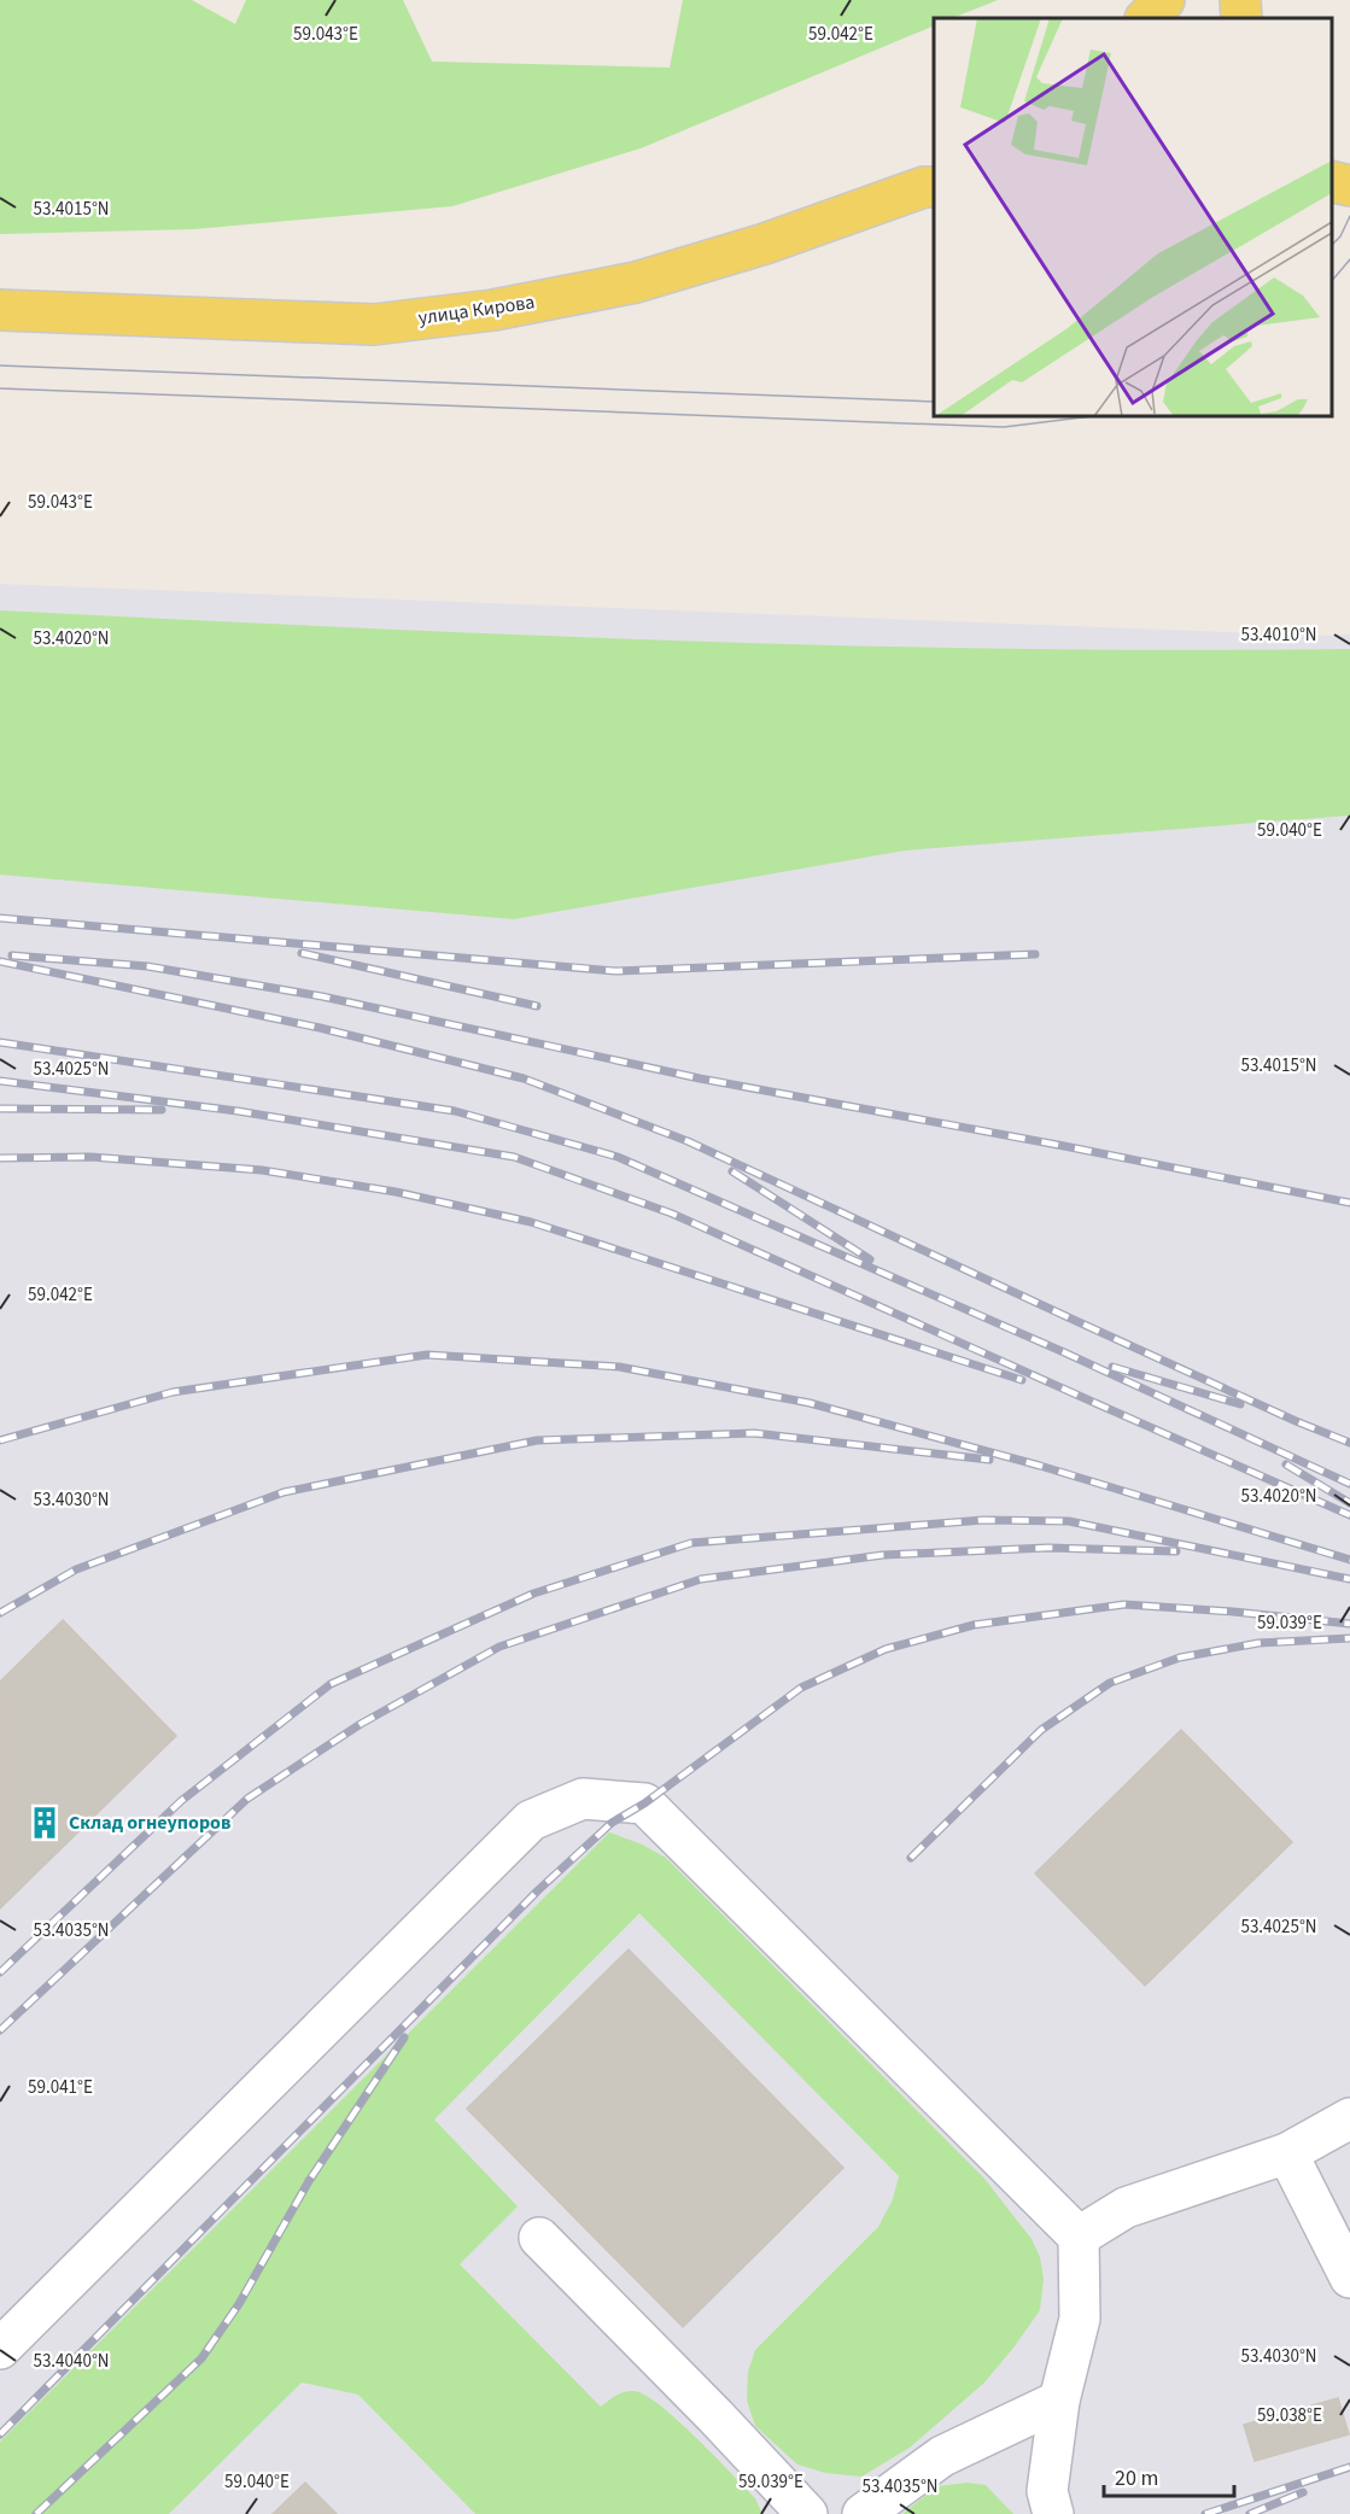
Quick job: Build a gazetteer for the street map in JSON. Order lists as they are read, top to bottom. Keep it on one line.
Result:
{"streets":{"main road":["улица Кирова"]},"places":{"building":["Склад огнеупоров"]},"scale_bar":"20 m","coordinates":["59.043°E","59.042°E","53.4015°N","53.4010°N","53.4020°N","59.040°E","53.4025°N","53.4030°N","59.039°E","53.4035°N","59.041°E","53.4040°N","59.038°E"]}
